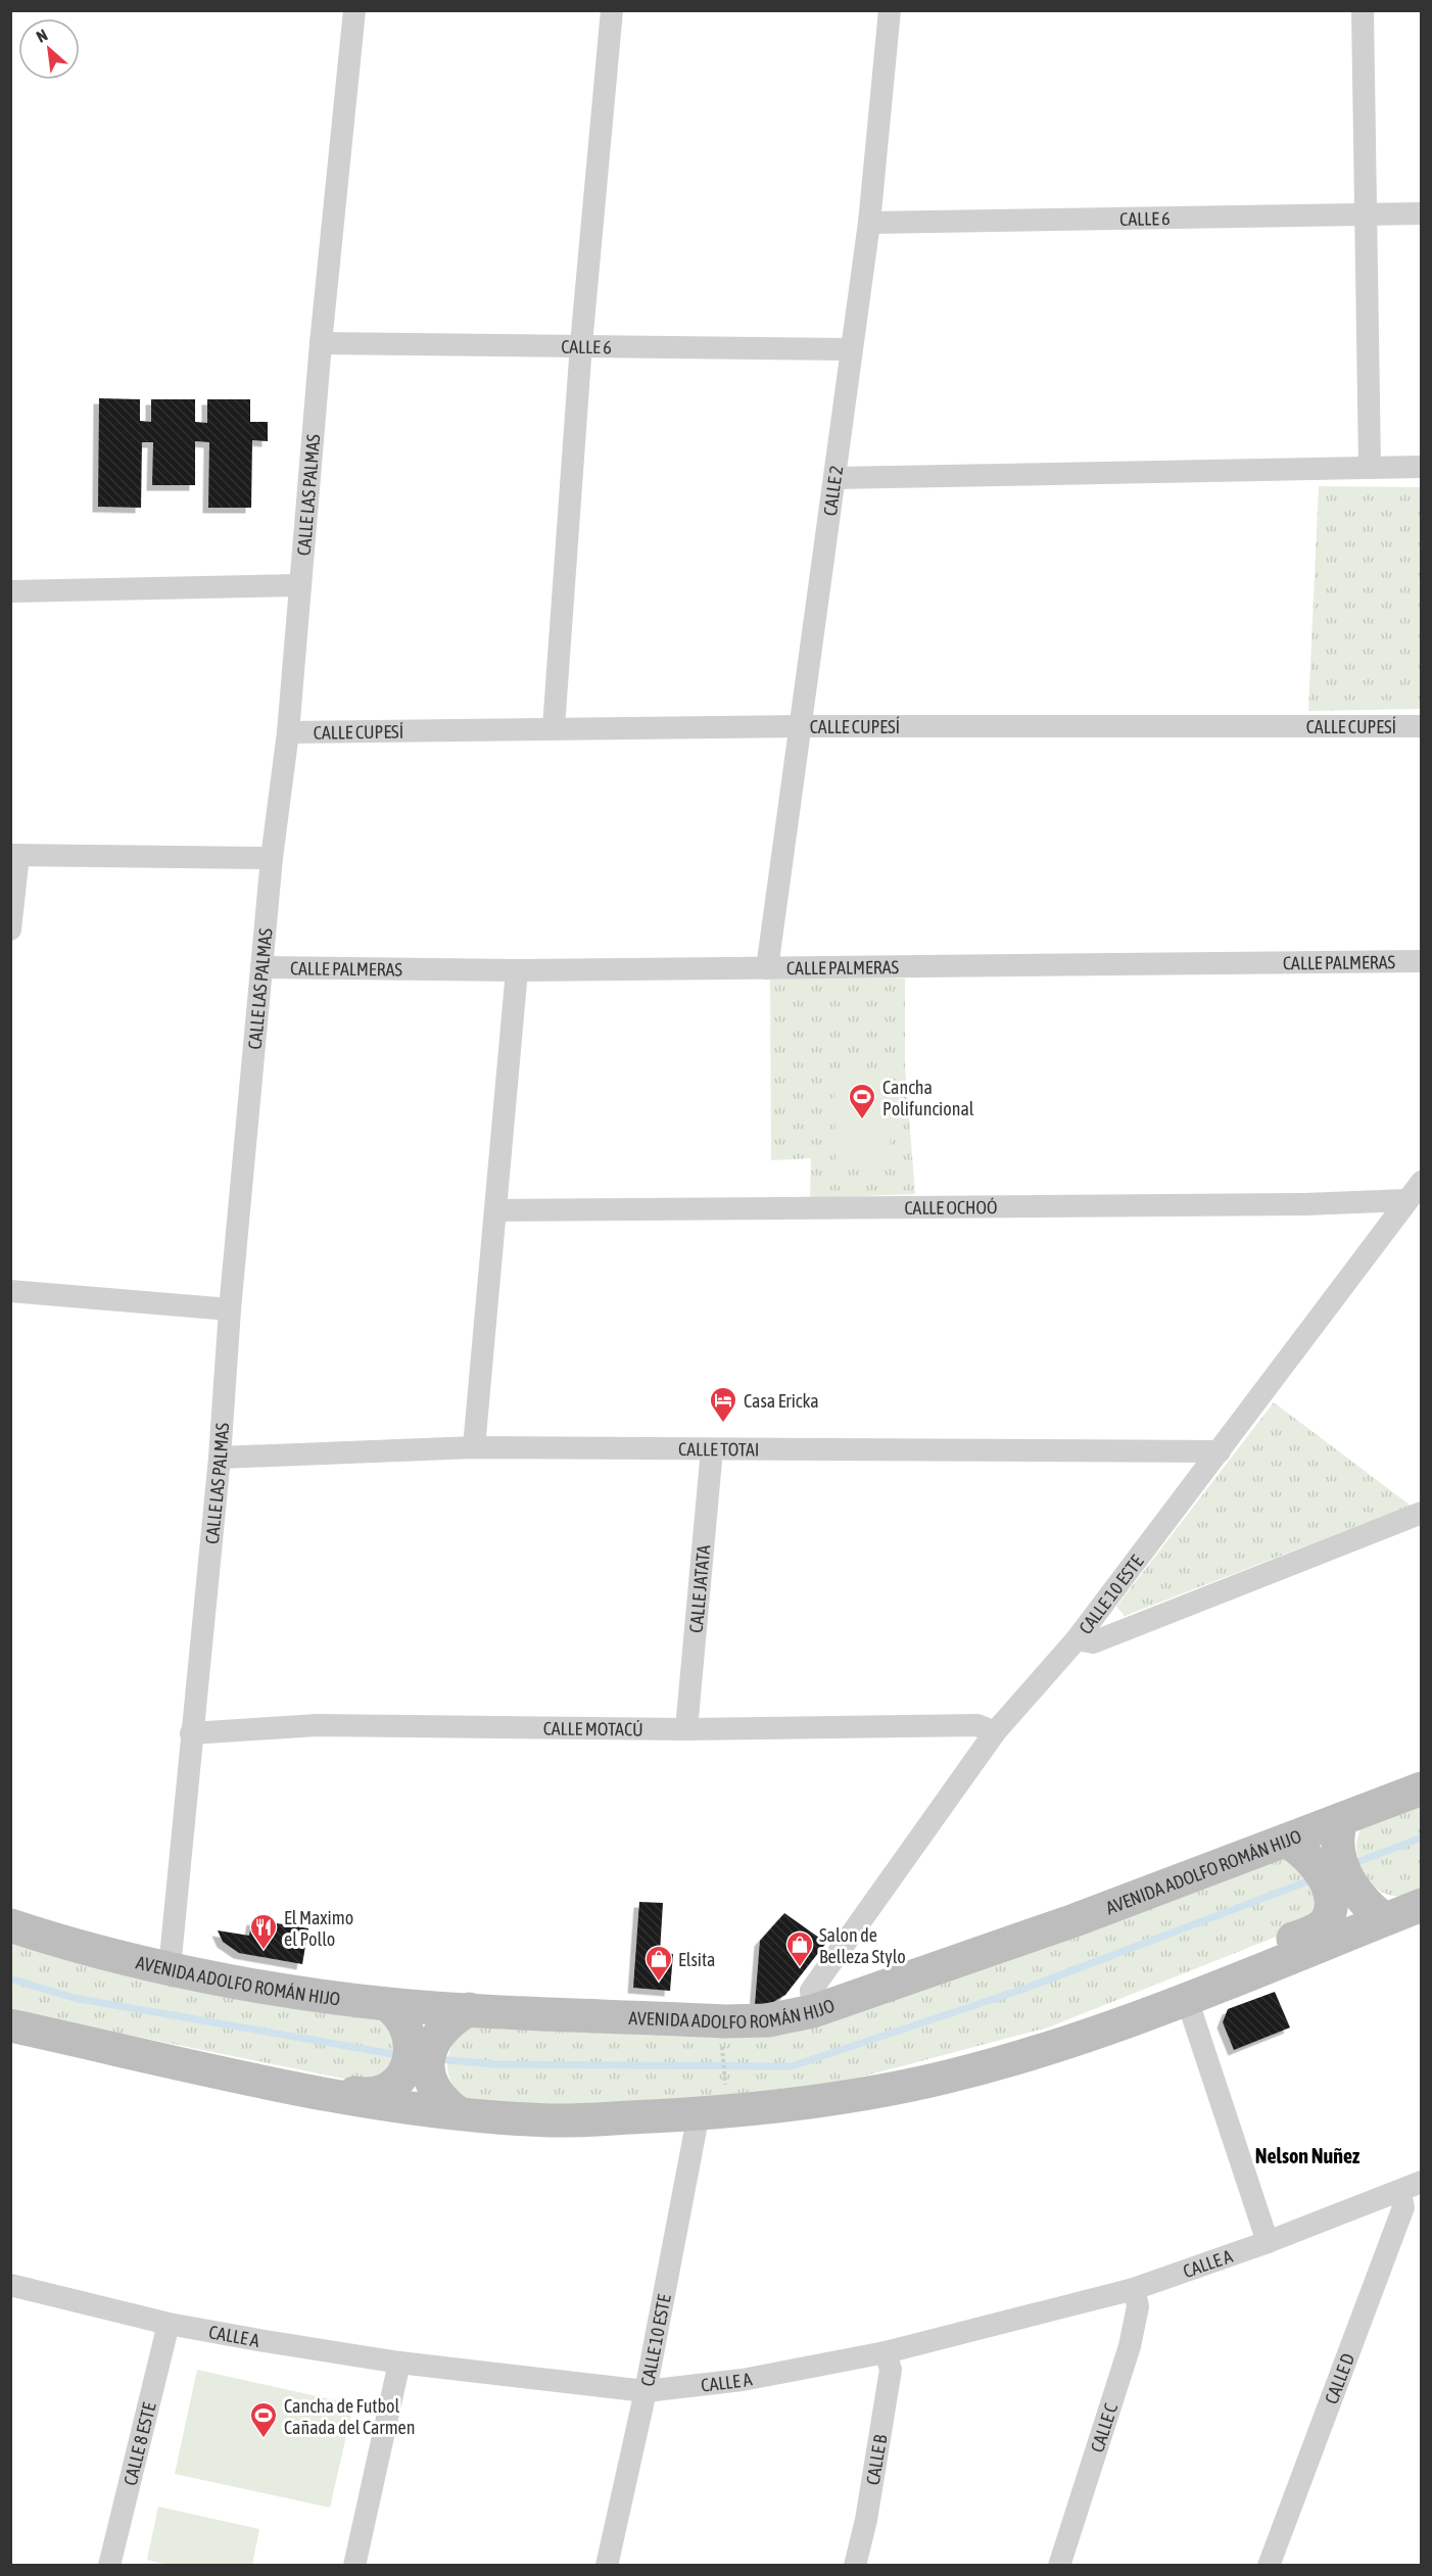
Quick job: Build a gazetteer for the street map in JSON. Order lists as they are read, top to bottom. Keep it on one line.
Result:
{"streets":{"main road":["AVENIDA ADOLFO ROMÁN HIJO"],"street":["CALLE 6","CALLE 2","CALLE LAS PALMAS","CALLE CUPESÍ","CALLE PALMERAS","CALLE OCHOÓ","CALLE TOTAI","CALLE JATATA","CALLE 10 ESTE","CALLE MOTACÚ","CALLE A","CALLE D","CALLE C","CALLE 8 ESTE","CALLE B"]},"crossings":[["CALLE 6","CALLE 2"],["CALLE 6","CALLE LAS PALMAS"],["CALLE 2","CALLE CUPESÍ"],["CALLE 2","CALLE PALMERAS"],["CALLE LAS PALMAS","CALLE CUPESÍ"],["CALLE LAS PALMAS","CALLE PALMERAS"],["CALLE LAS PALMAS","CALLE TOTAI"],["CALLE LAS PALMAS","CALLE MOTACÚ"],["CALLE LAS PALMAS","AVENIDA ADOLFO ROMÁN HIJO"],["CALLE OCHOÓ","CALLE 10 ESTE"],["CALLE TOTAI","CALLE JATATA"],["CALLE TOTAI","CALLE 10 ESTE"],["CALLE JATATA","CALLE MOTACÚ"],["CALLE 10 ESTE","CALLE MOTACÚ"],["CALLE 10 ESTE","AVENIDA ADOLFO ROMÁN HIJO"],["CALLE 10 ESTE","CALLE A"],["CALLE A","CALLE D"],["CALLE A","CALLE C"],["CALLE A","CALLE 8 ESTE"],["CALLE A","CALLE B"]],"districts":["Nelson Nuñez"],"places":{"sports":["Cancha Polifuncional","Cancha de Futbol Cañada del Carmen"],"hotel":["Casa Ericka"],"restaurant":["El Maximo el Pollo"],"shop":["Salon de Belleza Stylo","Elsita"]},"north":"top left"}
